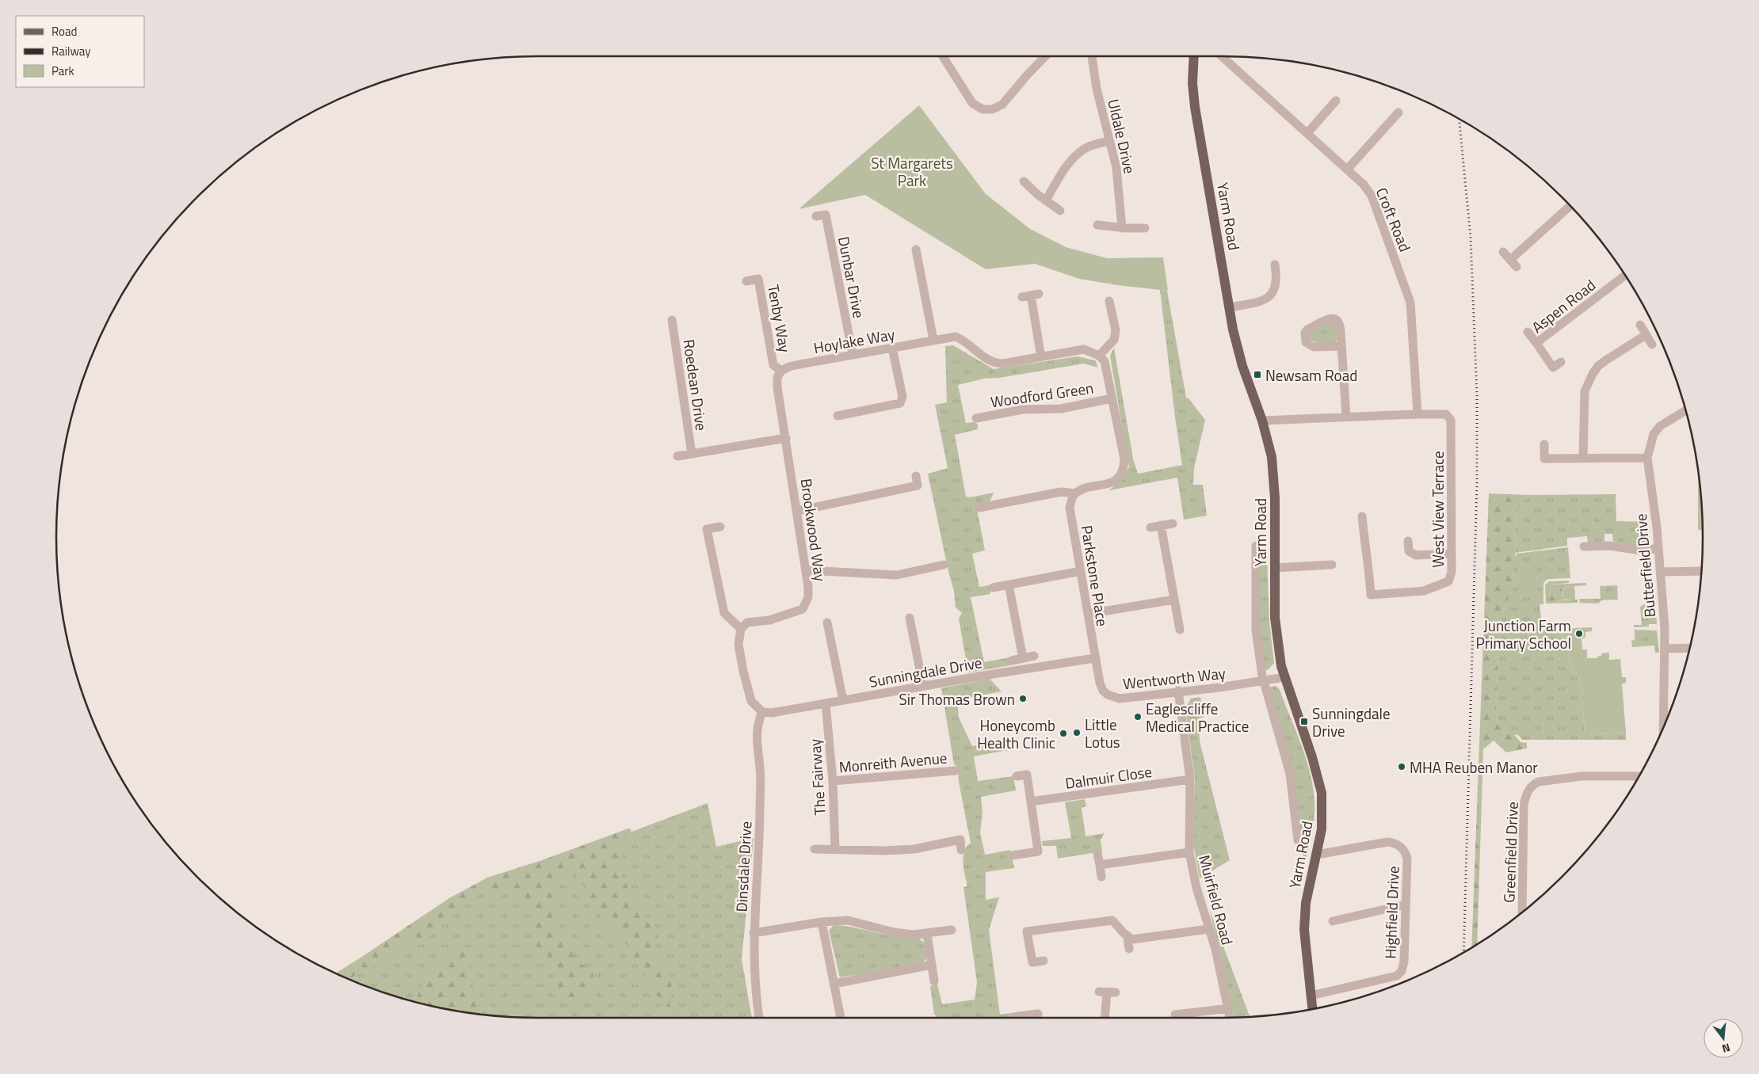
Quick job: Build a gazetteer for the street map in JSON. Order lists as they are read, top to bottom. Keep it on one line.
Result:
{"streets":{"main road":["Yarm Road"],"street":["Uldale Drive","Croft Road","Dunbar Drive","Aspen Road","Tenby Way","Hoylake Way","Roedean Drive","Woodford Green","West View Terrace","Brookwood Way","Butterfield Drive","Parkstone Place","Sunningdale Drive","Wentworth Way","Monreith Avenue","The Fairway","Dalmuir Close","Greenfield Drive","Dinsdale Drive","Muirfield Road","Highfield Drive"]},"crossings":[["Yarm Road","Wentworth Way"],["Yarm Road","Highfield Drive"],["Croft Road","West View Terrace"],["Dunbar Drive","Hoylake Way"],["Tenby Way","Hoylake Way"],["Tenby Way","Brookwood Way"],["Hoylake Way","Brookwood Way"],["Roedean Drive","Brookwood Way"],["Parkstone Place","Sunningdale Drive"],["Parkstone Place","Wentworth Way"],["Sunningdale Drive","Wentworth Way"],["Sunningdale Drive","The Fairway"],["Sunningdale Drive","Dinsdale Drive"],["Wentworth Way","Muirfield Road"],["Monreith Avenue","The Fairway"],["Dalmuir Close","Muirfield Road"]],"parks":["St Margarets Park"],"places":{"transit":["Newsam Road","Sunningdale Drive"],"other":["Junction Farm Primary School","Sir Thomas Brown","Eaglescliffe Medical Practice","Little Lotus","Honeycomb Health Clinic","MHA Reuben Manor"]},"legend":["Road","Railway","Park"],"north":"bottom"}
